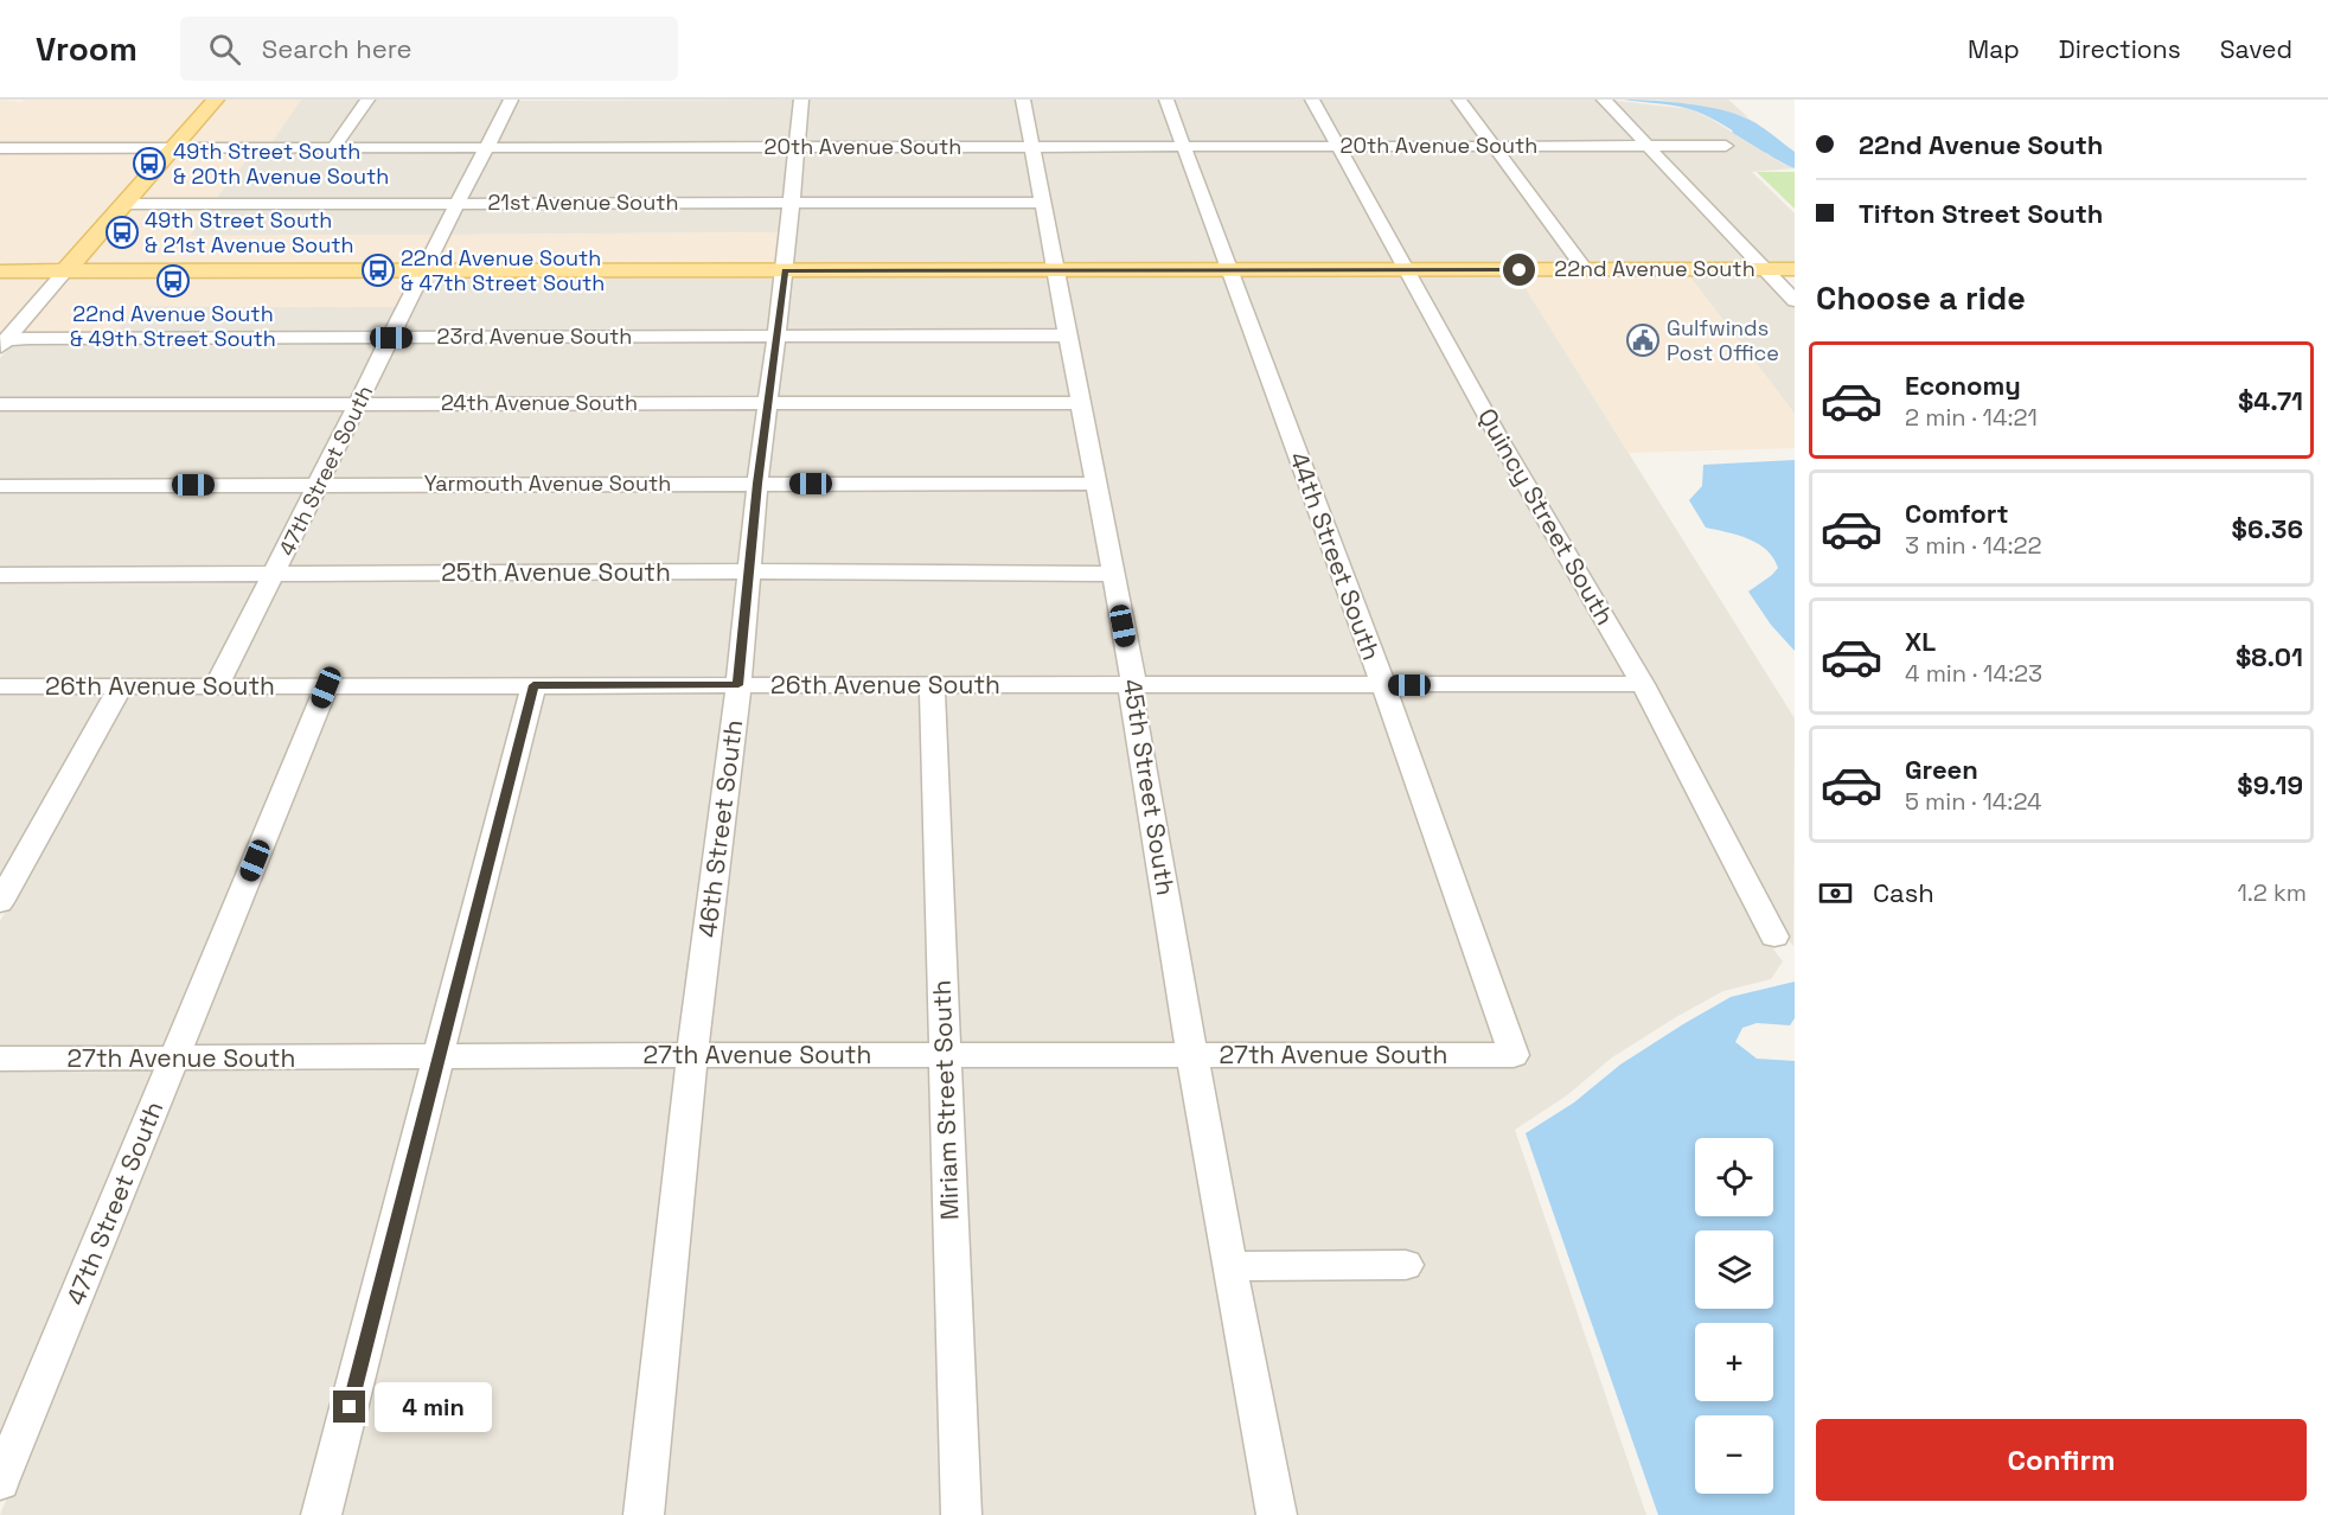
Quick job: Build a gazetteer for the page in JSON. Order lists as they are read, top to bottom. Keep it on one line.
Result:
{"streets":{"main road":["22nd Avenue South"],"street":["20th Avenue South","21st Avenue South","23rd Avenue South","24th Avenue South","47th Street South","Yarmouth Avenue South","Quincy Street South","44th Street South","25th Avenue South","26th Avenue South","45th Street South","46th Street South","27th Avenue South","Miriam Street South"]},"crossings":[["20th Avenue South","47th Street South"],["20th Avenue South","Quincy Street South"],["20th Avenue South","44th Street South"],["20th Avenue South","45th Street South"],["20th Avenue South","46th Street South"],["21st Avenue South","47th Street South"],["21st Avenue South","45th Street South"],["21st Avenue South","46th Street South"],["22nd Avenue South","47th Street South"],["22nd Avenue South","Quincy Street South"],["22nd Avenue South","44th Street South"],["22nd Avenue South","45th Street South"],["22nd Avenue South","46th Street South"],["23rd Avenue South","47th Street South"],["23rd Avenue South","45th Street South"],["23rd Avenue South","46th Street South"],["24th Avenue South","47th Street South"],["24th Avenue South","45th Street South"],["24th Avenue South","46th Street South"],["47th Street South","Yarmouth Avenue South"],["47th Street South","25th Avenue South"],["47th Street South","26th Avenue South"],["47th Street South","27th Avenue South"],["Yarmouth Avenue South","45th Street South"],["Yarmouth Avenue South","46th Street South"],["Quincy Street South","26th Avenue South"],["44th Street South","26th Avenue South"],["44th Street South","27th Avenue South"],["25th Avenue South","45th Street South"],["25th Avenue South","46th Street South"],["26th Avenue South","45th Street South"],["26th Avenue South","46th Street South"],["26th Avenue South","Miriam Street South"],["45th Street South","27th Avenue South"],["46th Street South","27th Avenue South"],["27th Avenue South","Miriam Street South"]],"places":{"bus stop":["49th Street South & 20th Avenue South","49th Street South & 21st Avenue South","22nd Avenue South & 47th Street South","22nd Avenue South & 49th Street South"],"public building":["Gulfwinds Post Office"]},"page":{"header":"Vroom","search":"Search here","nav":["Map","Directions","Saved"],"banner":["22nd Avenue South","Tifton Street South"],"heading":"Choose a ride","list":[{"name":"Economy","note":"2 min · 14:21","value":"$4.71"},{"name":"Comfort","note":"3 min · 14:22","value":"$6.36"},{"name":"XL","note":"4 min · 14:23","value":"$8.01"},{"name":"Green","note":"5 min · 14:24","value":"$9.19"}],"pay":["Cash","1.2 km"],"map_buttons":["+","−"],"bubble":"4 min","buttons":"Confirm"}}
